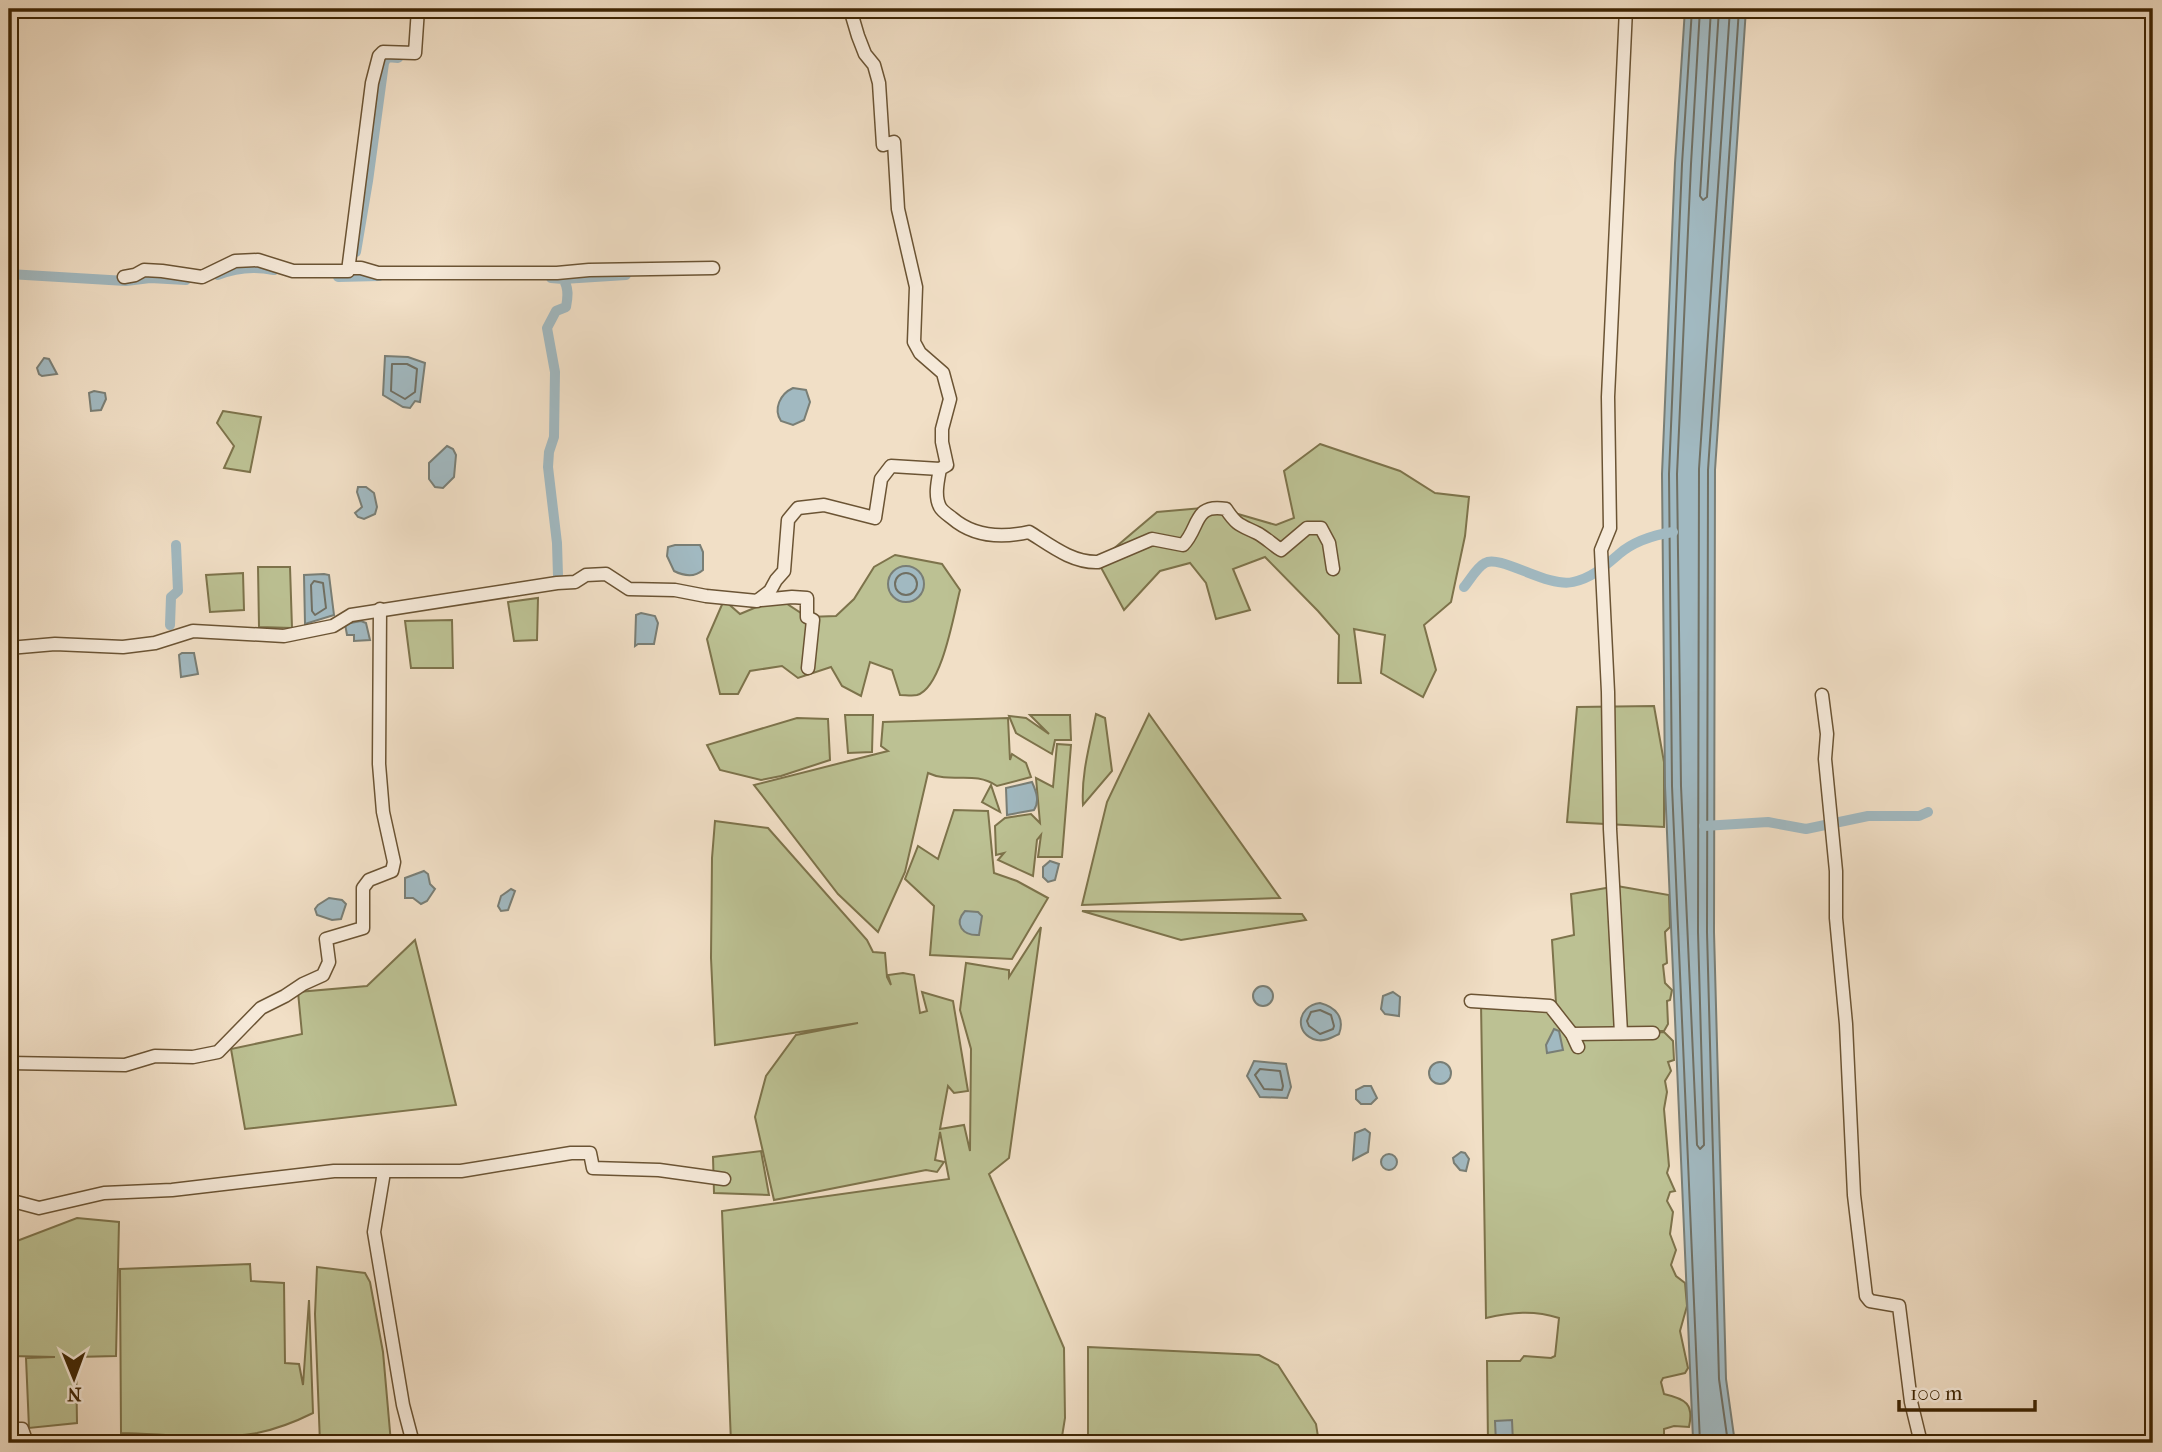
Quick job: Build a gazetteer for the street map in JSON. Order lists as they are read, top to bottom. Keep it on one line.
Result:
{"scale_bar":"100 m","north":"bottom"}
